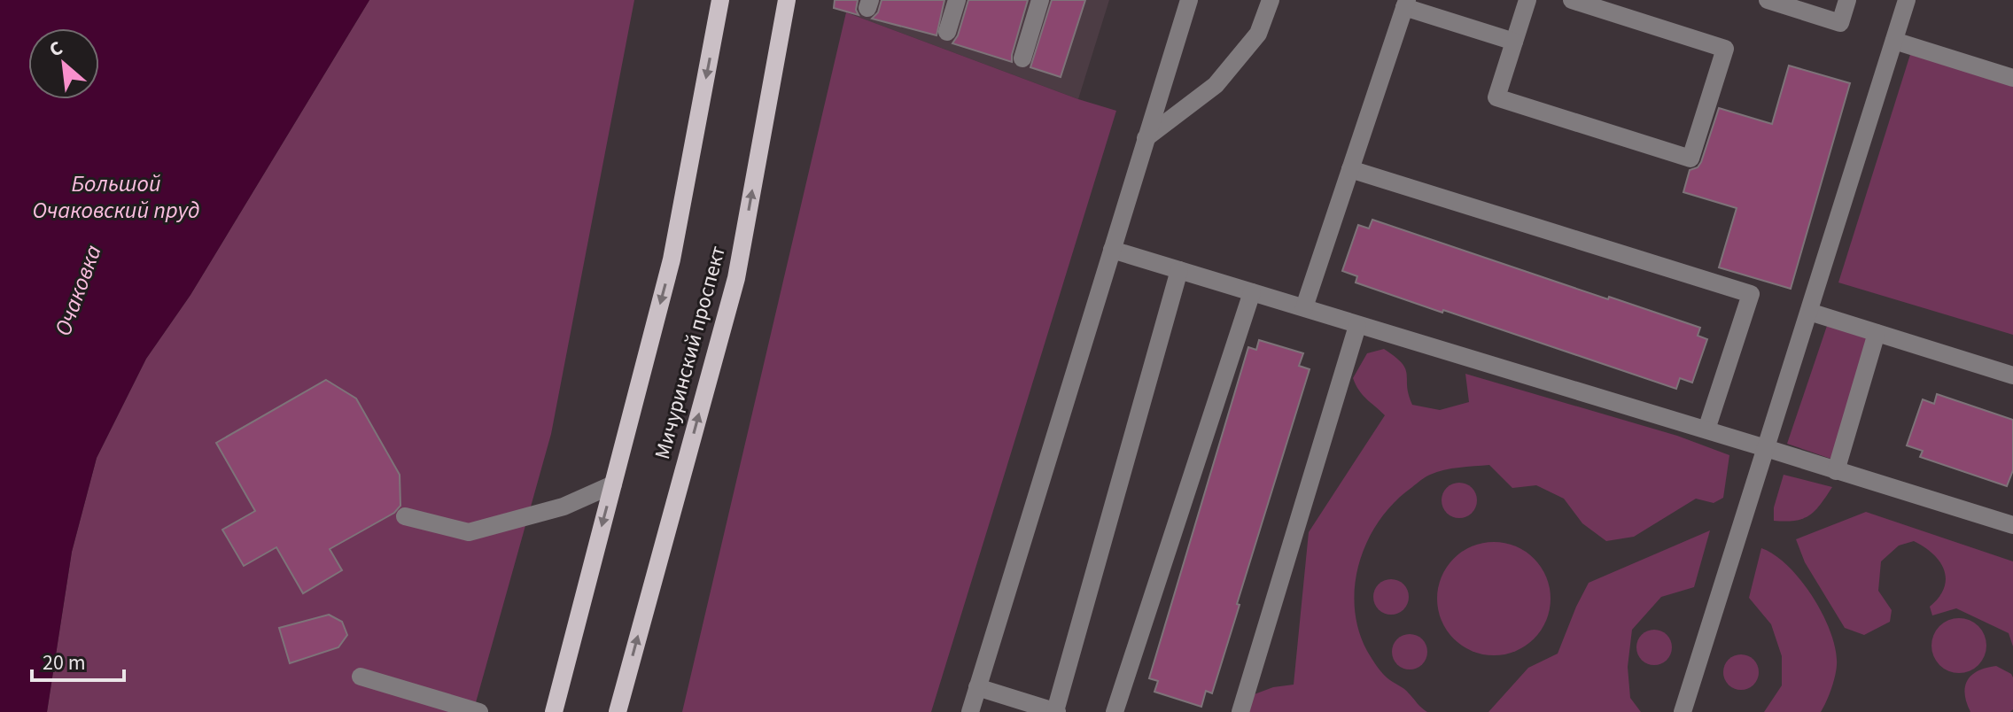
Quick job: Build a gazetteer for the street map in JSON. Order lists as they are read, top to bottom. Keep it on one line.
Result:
{"streets":{"main road":["Мичуринский проспект"]},"water":["Большой Очаковский пруд","Очаковка"],"scale_bar":"20 m","north":"top left"}
